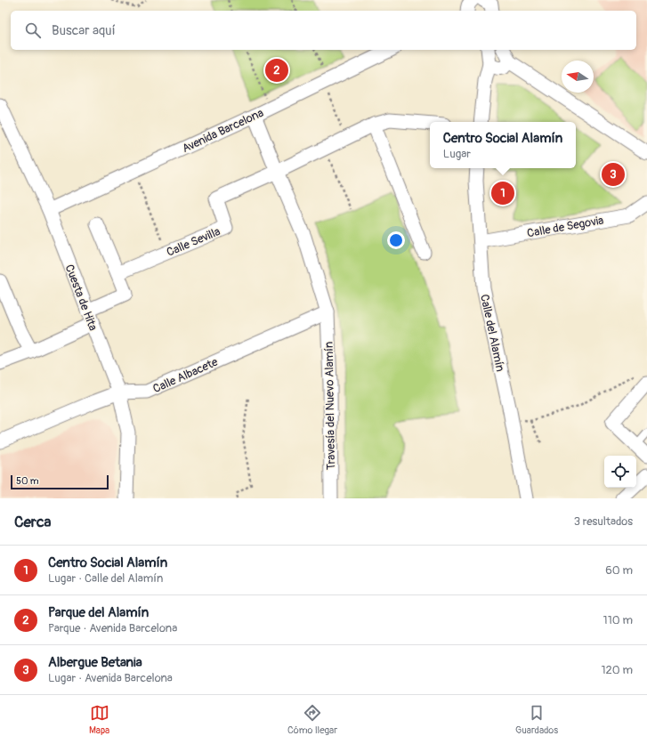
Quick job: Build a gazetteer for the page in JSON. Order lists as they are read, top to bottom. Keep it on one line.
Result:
{"streets":{"street":["Avenida Barcelona","Calle de Segovia","Calle Sevilla","Cuesta de Hita","Calle del Alamín","Calle Albacete","Travesía del Nuevo Alamín"]},"crossings":[["Avenida Barcelona","Cuesta de Hita"],["Calle de Segovia","Calle del Alamín"],["Cuesta de Hita","Calle Albacete"],["Calle Albacete","Travesía del Nuevo Alamín"]],"scale_bar":"50 m","north":"left","page":{"search":"Buscar aquí","pins":["2","3","1"],"popup":["Centro Social Alamín","Lugar"],"scale":"50 m","heading":["Cerca","3 resultados"],"list":[{"mark":"1","name":"Centro Social Alamín","note":"Lugar · Calle del Alamín","value":"60 m"},{"mark":"2","name":"Parque del Alamín","note":"Parque · Avenida Barcelona","value":"110 m"},{"mark":"3","name":"Albergue Betania","note":"Lugar · Avenida Barcelona","value":"120 m"}],"nav":["Mapa","Cómo llegar","Guardados"]}}
